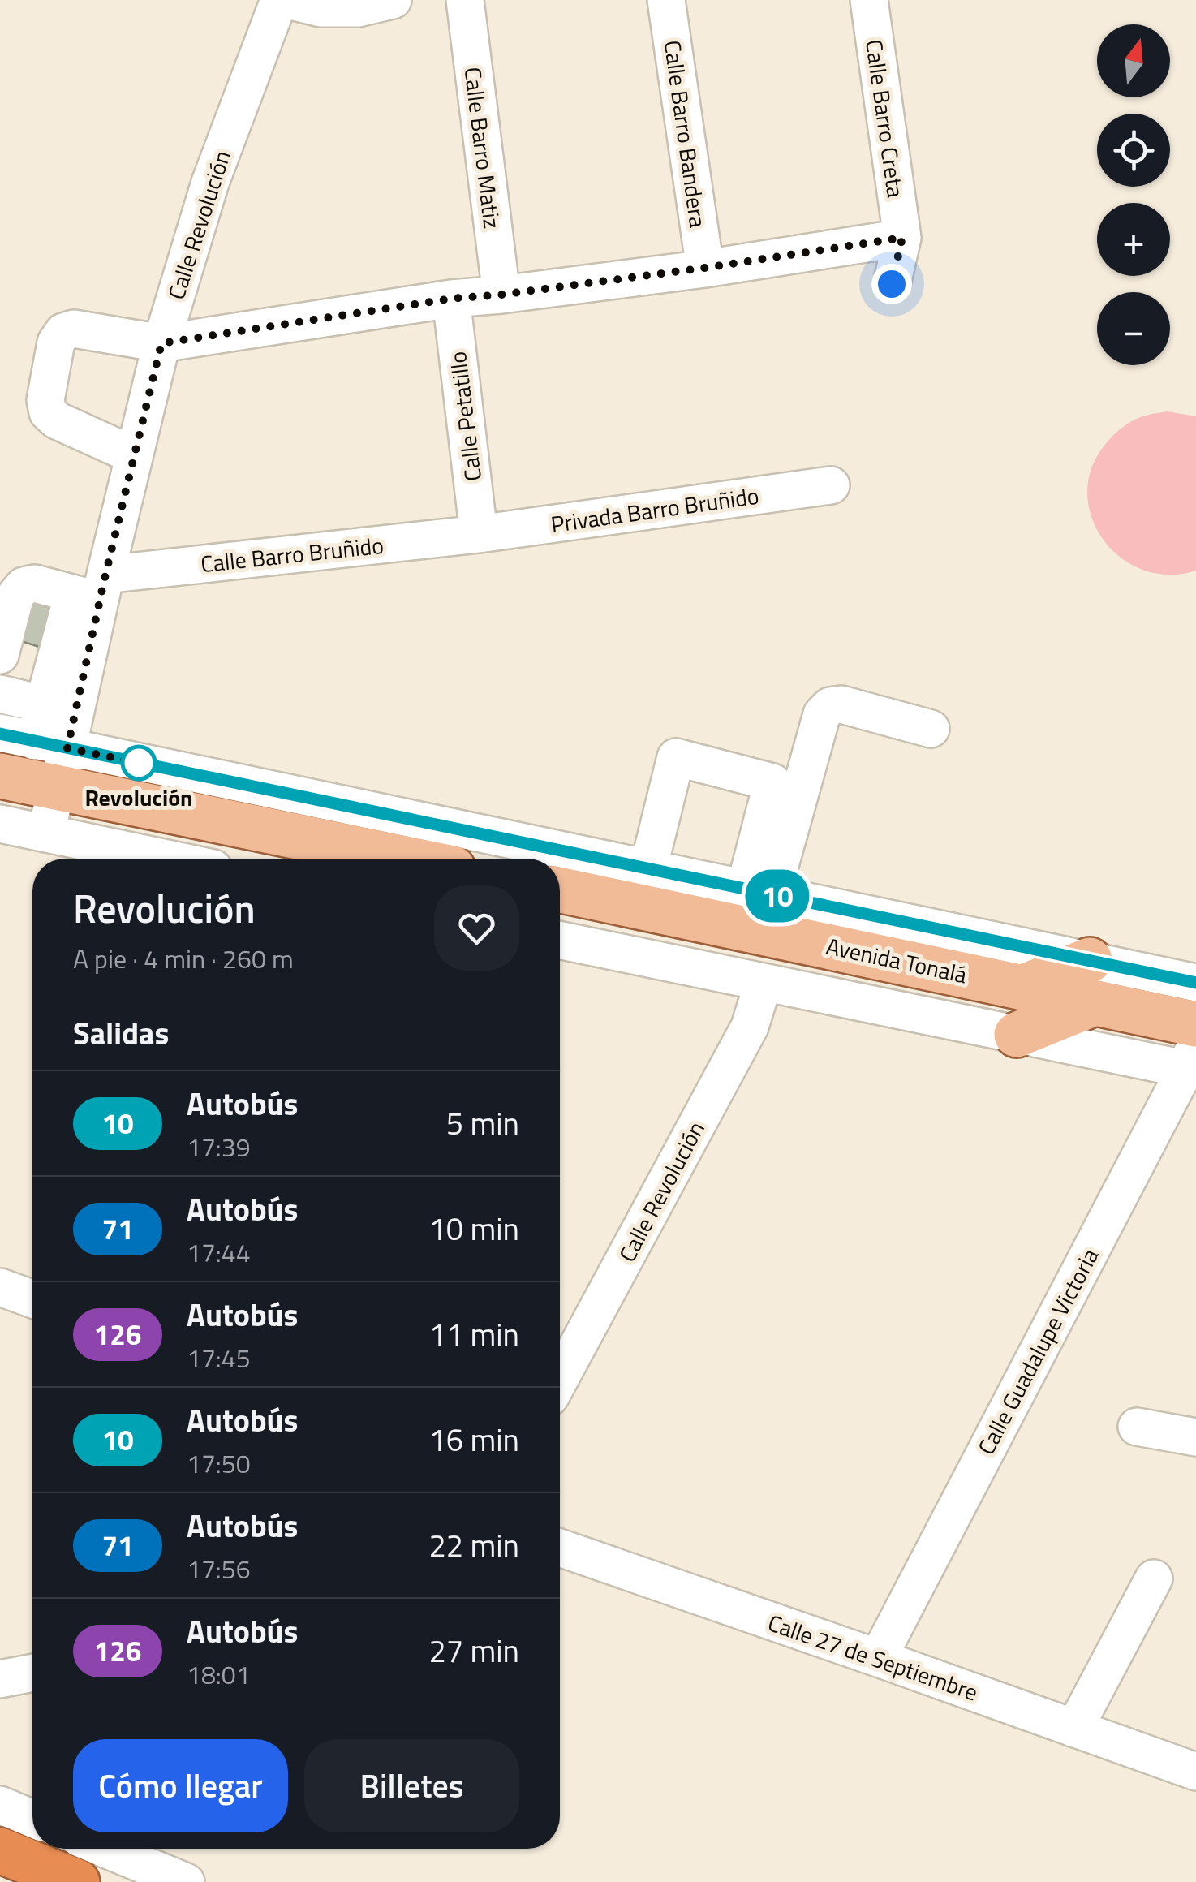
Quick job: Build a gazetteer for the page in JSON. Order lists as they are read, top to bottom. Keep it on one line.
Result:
{"streets":{"main road":["Avenida Tonalá"],"street":["Calle Barro Creta","Calle Barro Bandera","Calle Barro Matiz","Calle Revolución","Calle Petatillo","Privada Barro Bruñido","Calle Barro Bruñido","Calle Guadalupe Victoria","Calle 27 de Septiembre"]},"crossings":[["Calle Revolución","Calle Barro Bruñido"],["Calle Revolución","Avenida Tonalá"],["Calle Petatillo","Privada Barro Bruñido"],["Calle Petatillo","Calle Barro Bruñido"],["Privada Barro Bruñido","Calle Barro Bruñido"],["Calle Guadalupe Victoria","Calle 27 de Septiembre"]],"places":["Revolución"],"lines":["bus line 10"],"north":"top","page":{"on_map":"10","map_buttons":["+","−"],"heading":[["Revolución","A pie · 4 min · 260 m"],"Salidas"],"list":[{"mark":"10","name":"Autobús","note":"17:39","value":"5 min"},{"mark":"71","name":"Autobús","note":"17:44","value":"10 min"},{"mark":"126","name":"Autobús","note":"17:45","value":"11 min"},{"mark":"10","name":"Autobús","note":"17:50","value":"16 min"},{"mark":"71","name":"Autobús","note":"17:56","value":"22 min"},{"mark":"126","name":"Autobús","note":"18:01","value":"27 min"}],"buttons":["Cómo llegar","Billetes"]}}
